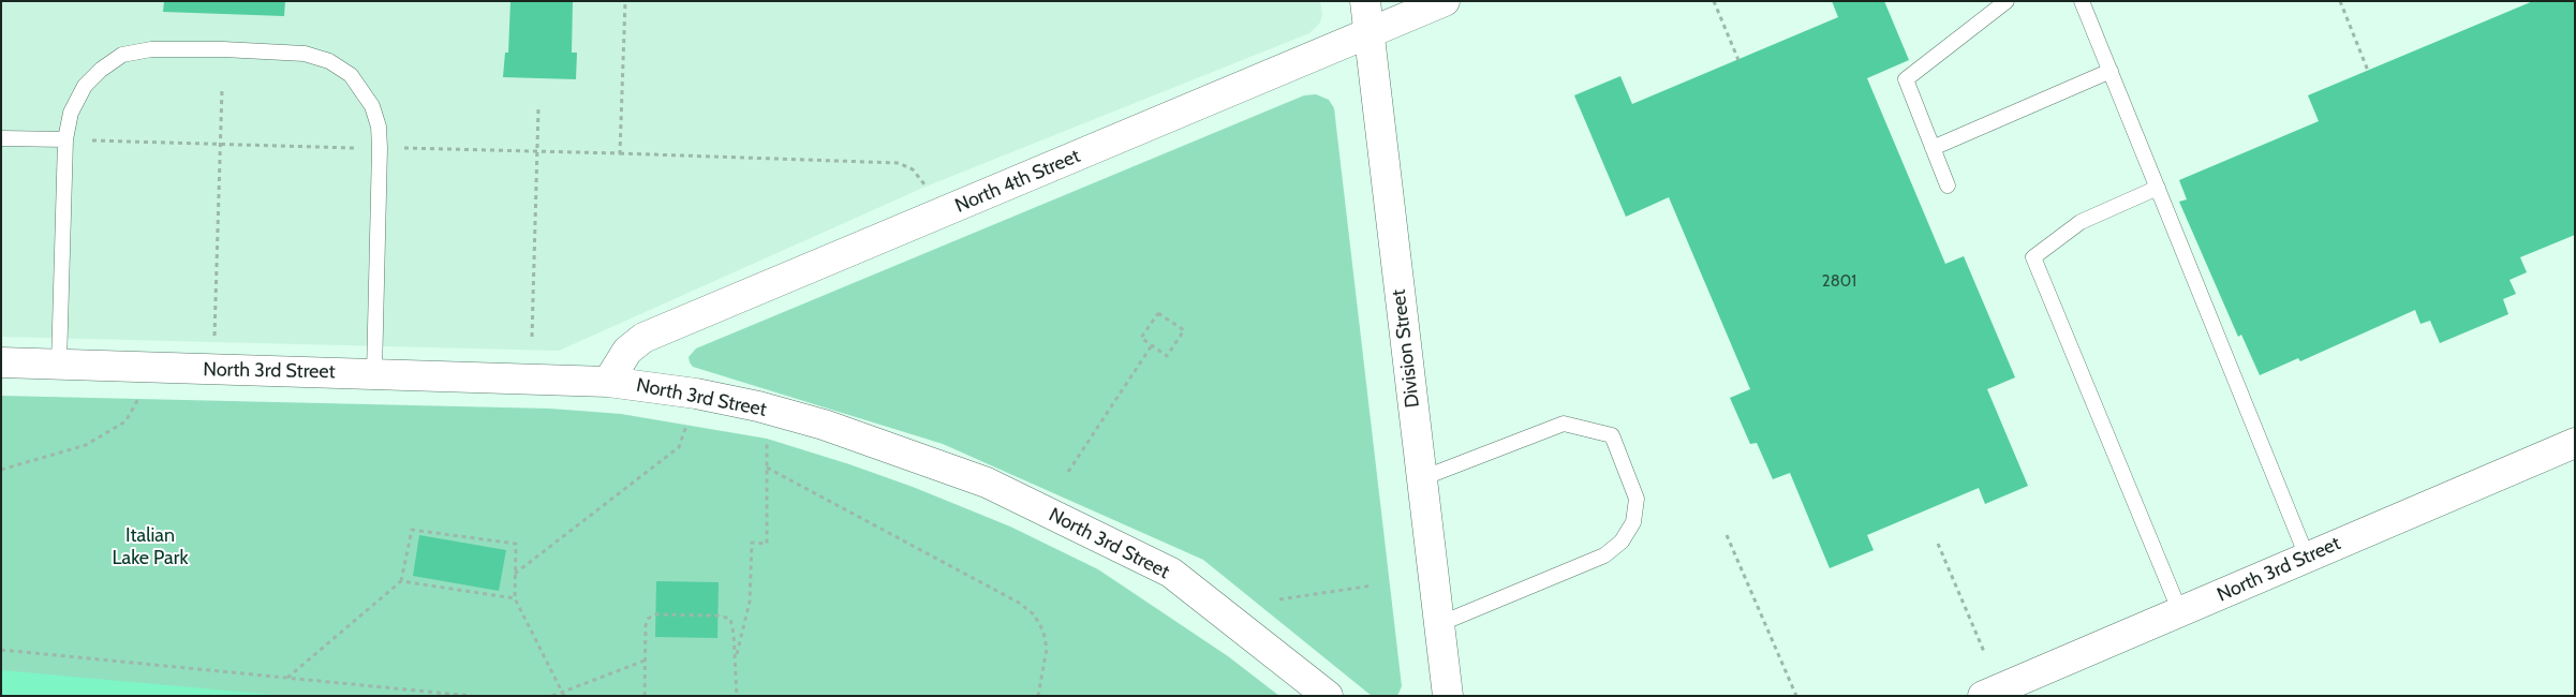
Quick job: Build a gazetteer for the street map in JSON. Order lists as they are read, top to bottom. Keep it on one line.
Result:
{"streets":{"street":["North 4th Street","Division Street","North 3rd Street"]},"crossings":[["North 4th Street","Division Street"],["North 4th Street","North 3rd Street"]],"parks":["Italian Lake Park"],"house_numbers":["2801"]}
